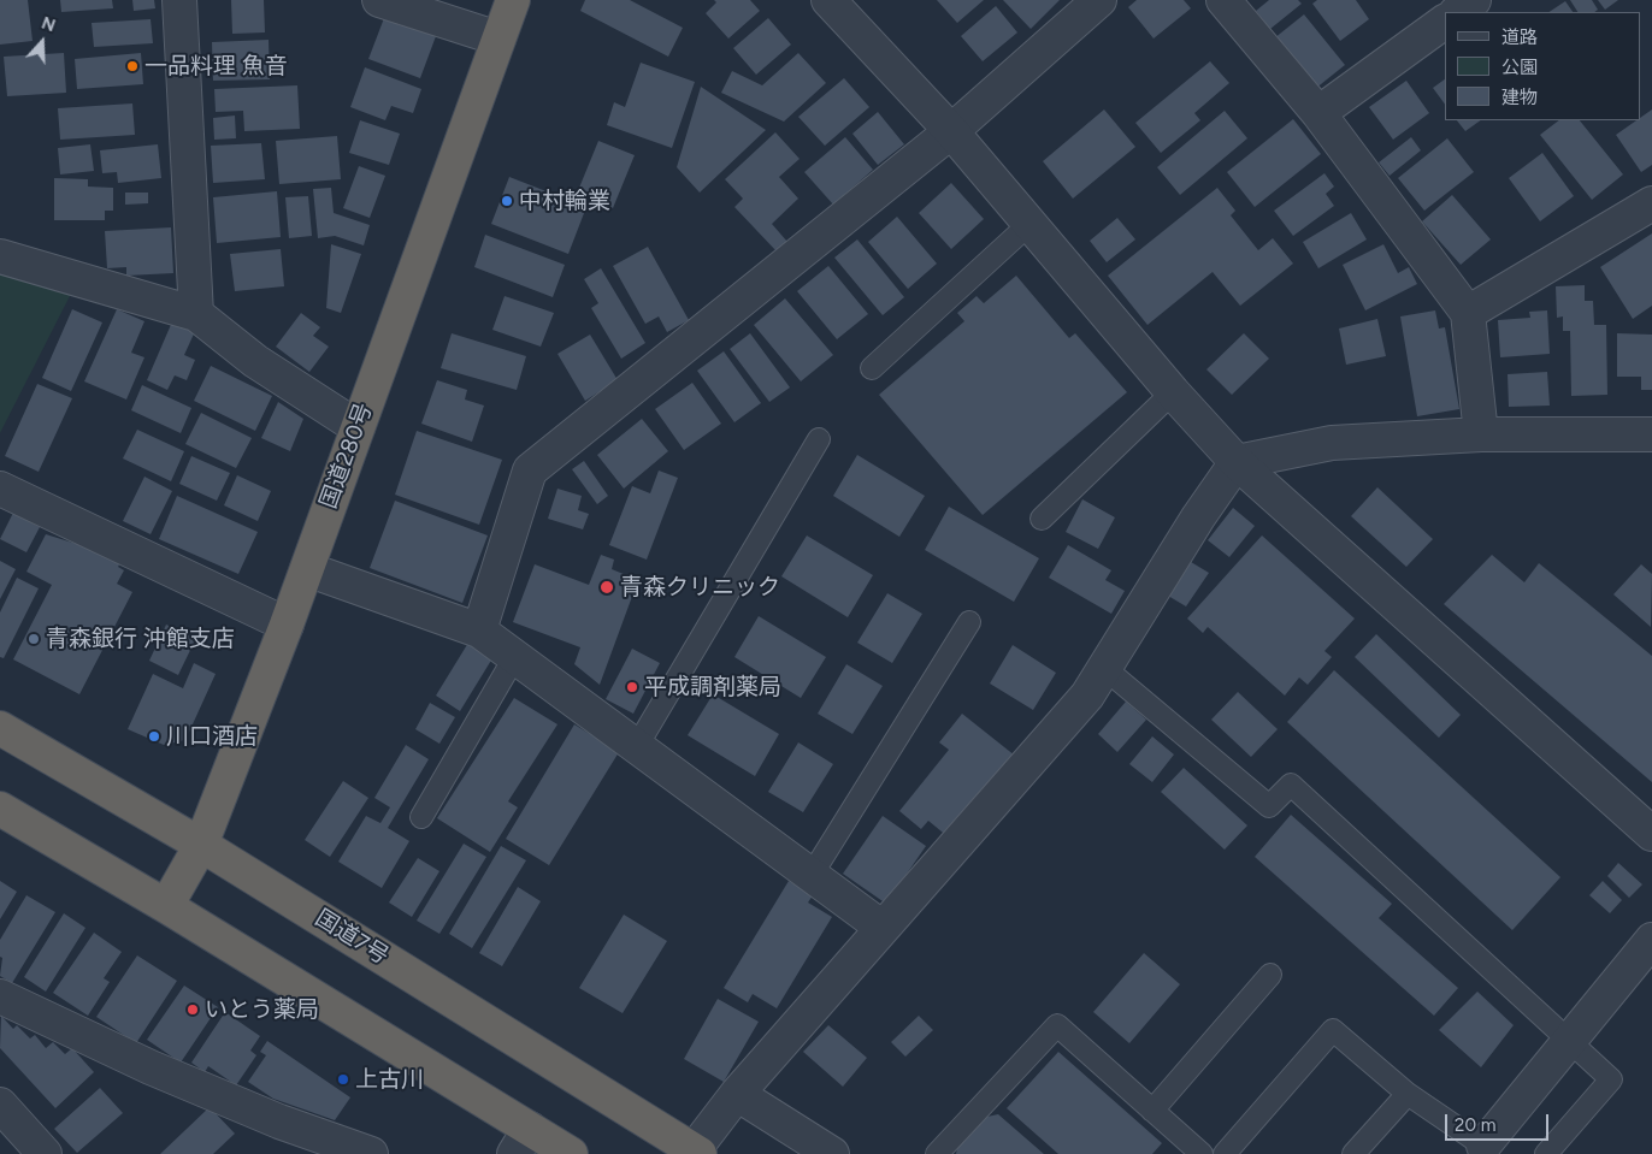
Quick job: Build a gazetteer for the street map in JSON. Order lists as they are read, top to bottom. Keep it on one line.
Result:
{"streets":{"highway":["国道280号","国道7号"]},"crossings":[["国道280号","国道7号"]],"places":["一品料理 魚音","中村輪業","青森クリニック","青森銀行 沖館支店","平成調剤薬局","川口酒店","いとう薬局","上古川"],"legend":["道路","公園","建物"],"scale_bar":"20 m","north":"top"}
